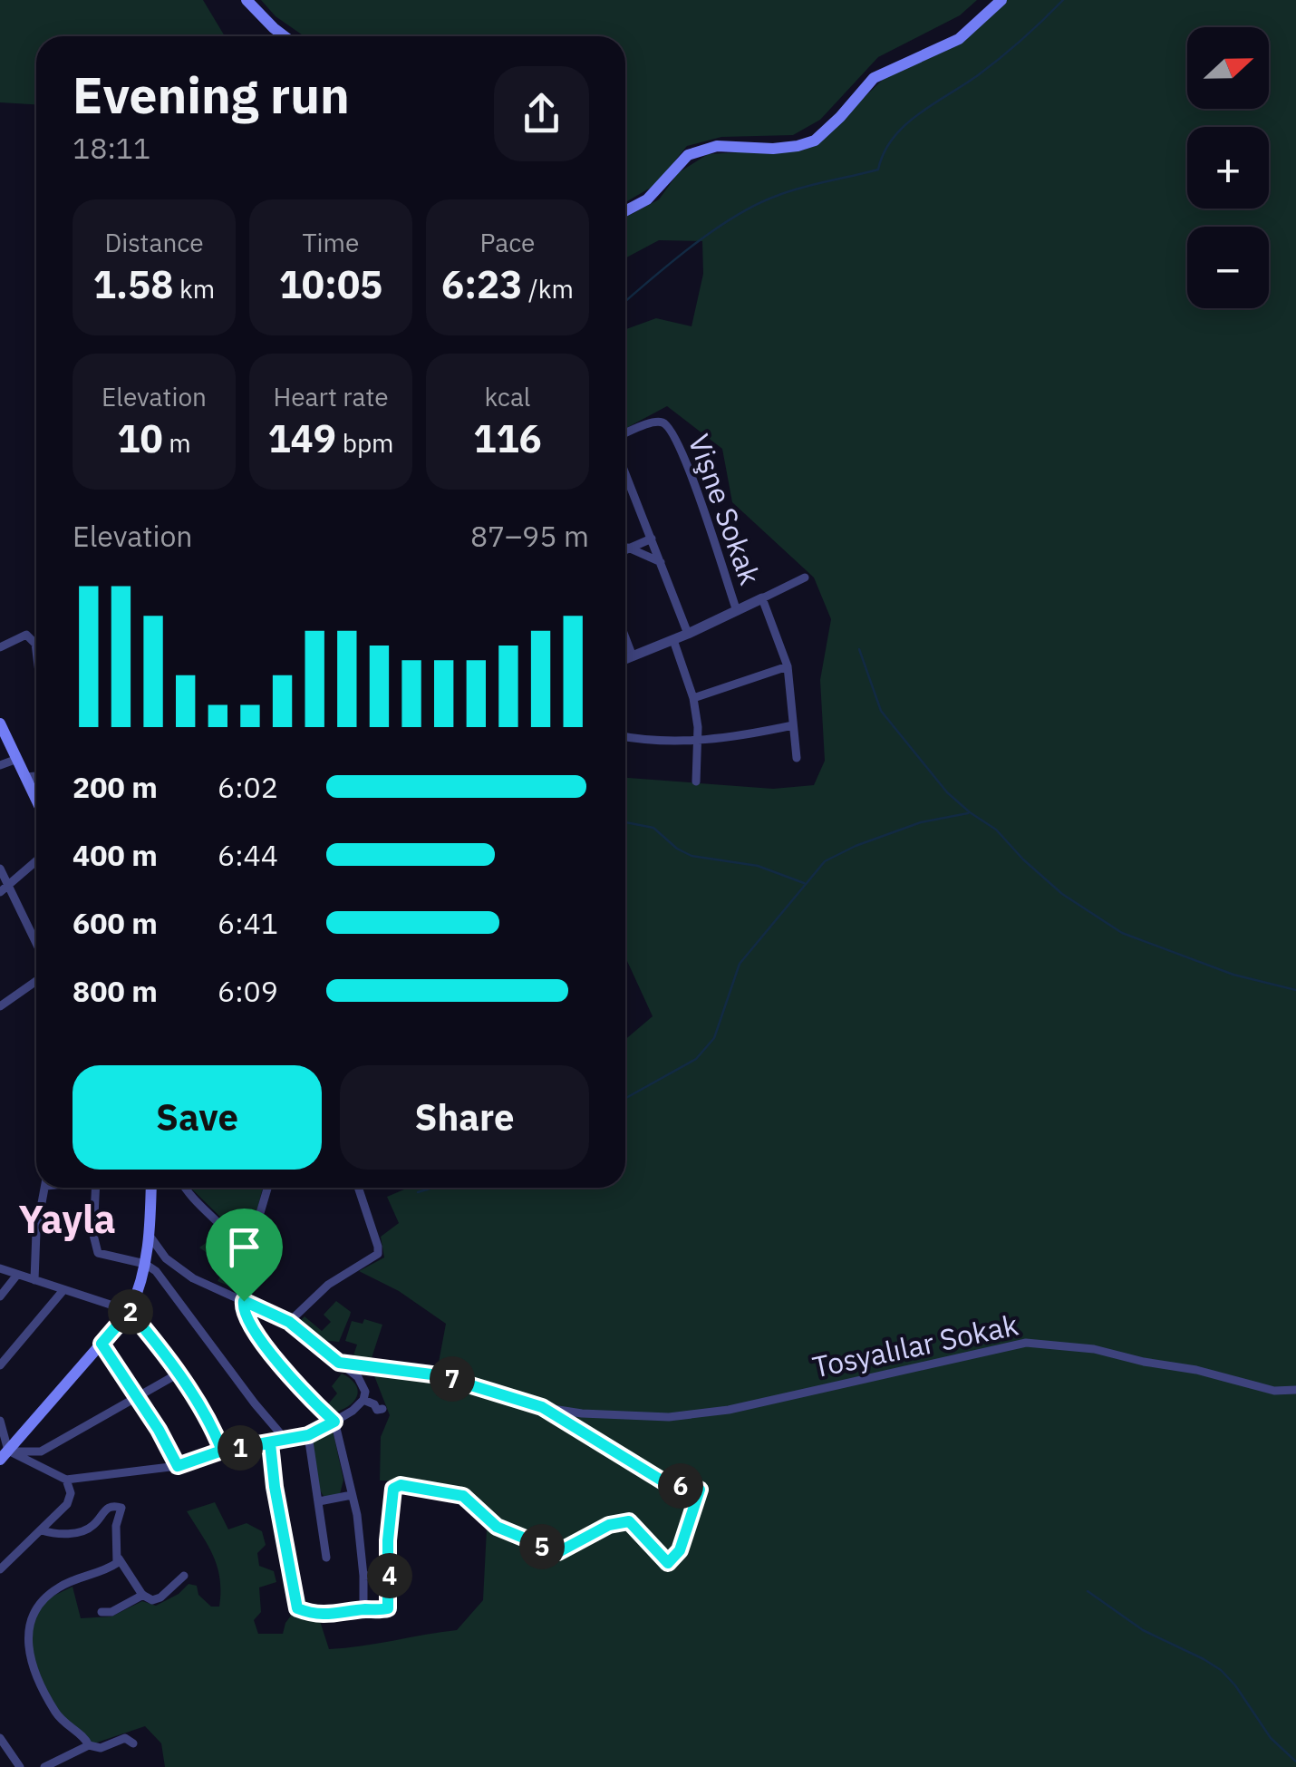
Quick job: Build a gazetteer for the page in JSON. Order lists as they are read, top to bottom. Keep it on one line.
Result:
{"streets":{"street":["Vişne Sokak","Tosyalılar Sokak"]},"districts":["Yayla"],"north":"right","page":{"map_buttons":["+","−"],"heading":["Evening run","18:11"],"stats":[["Distance","1.58 km"],["Time","10:05"],["Pace","6:23 /km"],["Elevation","10 m"],["Heart rate","149 bpm"],["kcal","116"]],"chart":["Elevation","87–95 m"],"list":[{"name":"200 m","note":"6:02"},{"name":"400 m","note":"6:44"},{"name":"600 m","note":"6:41"},{"name":"800 m","note":"6:09"}],"buttons":["Save","Share"],"pins":["2","7","1","6","5","4"]}}
